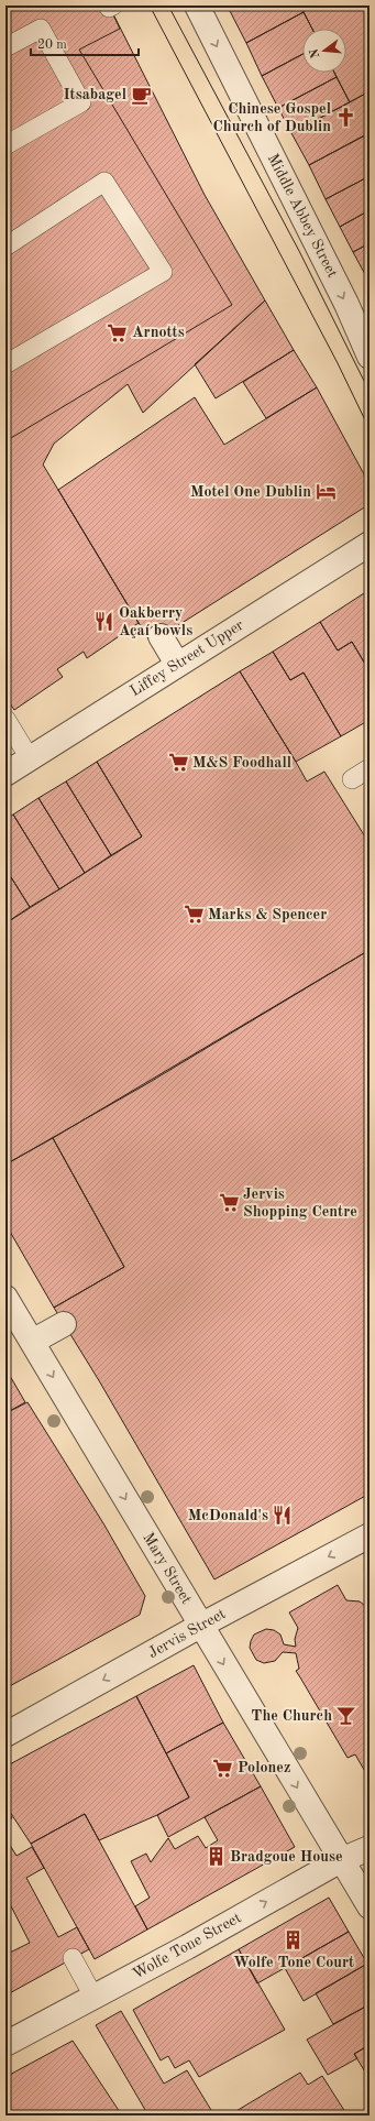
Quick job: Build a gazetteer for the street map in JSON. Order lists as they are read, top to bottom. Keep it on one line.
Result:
{"streets":{"street":["Middle Abbey Street","Liffey Street Upper","Mary Street","Jervis Street","Wolfe Tone Street"]},"crossings":[["Mary Street","Jervis Street"],["Mary Street","Wolfe Tone Street"]],"one_way":["Middle Abbey Street","Mary Street","Jervis Street","Wolfe Tone Street"],"places":{"cafe":["Itsabagel"],"church":["Chinese Gospel Church of Dublin"],"supermarket":["Arnotts","M&S Foodhall","Marks & Spencer","Jervis Shopping Centre","Polonez"],"hotel":["Motel One Dublin"],"restaurant":["Oakberry Açaí bowls","McDonald's"],"bar":["The Church"],"building":["Bradgoue House","Wolfe Tone Court"]},"scale_bar":"20 m","north":"left"}
